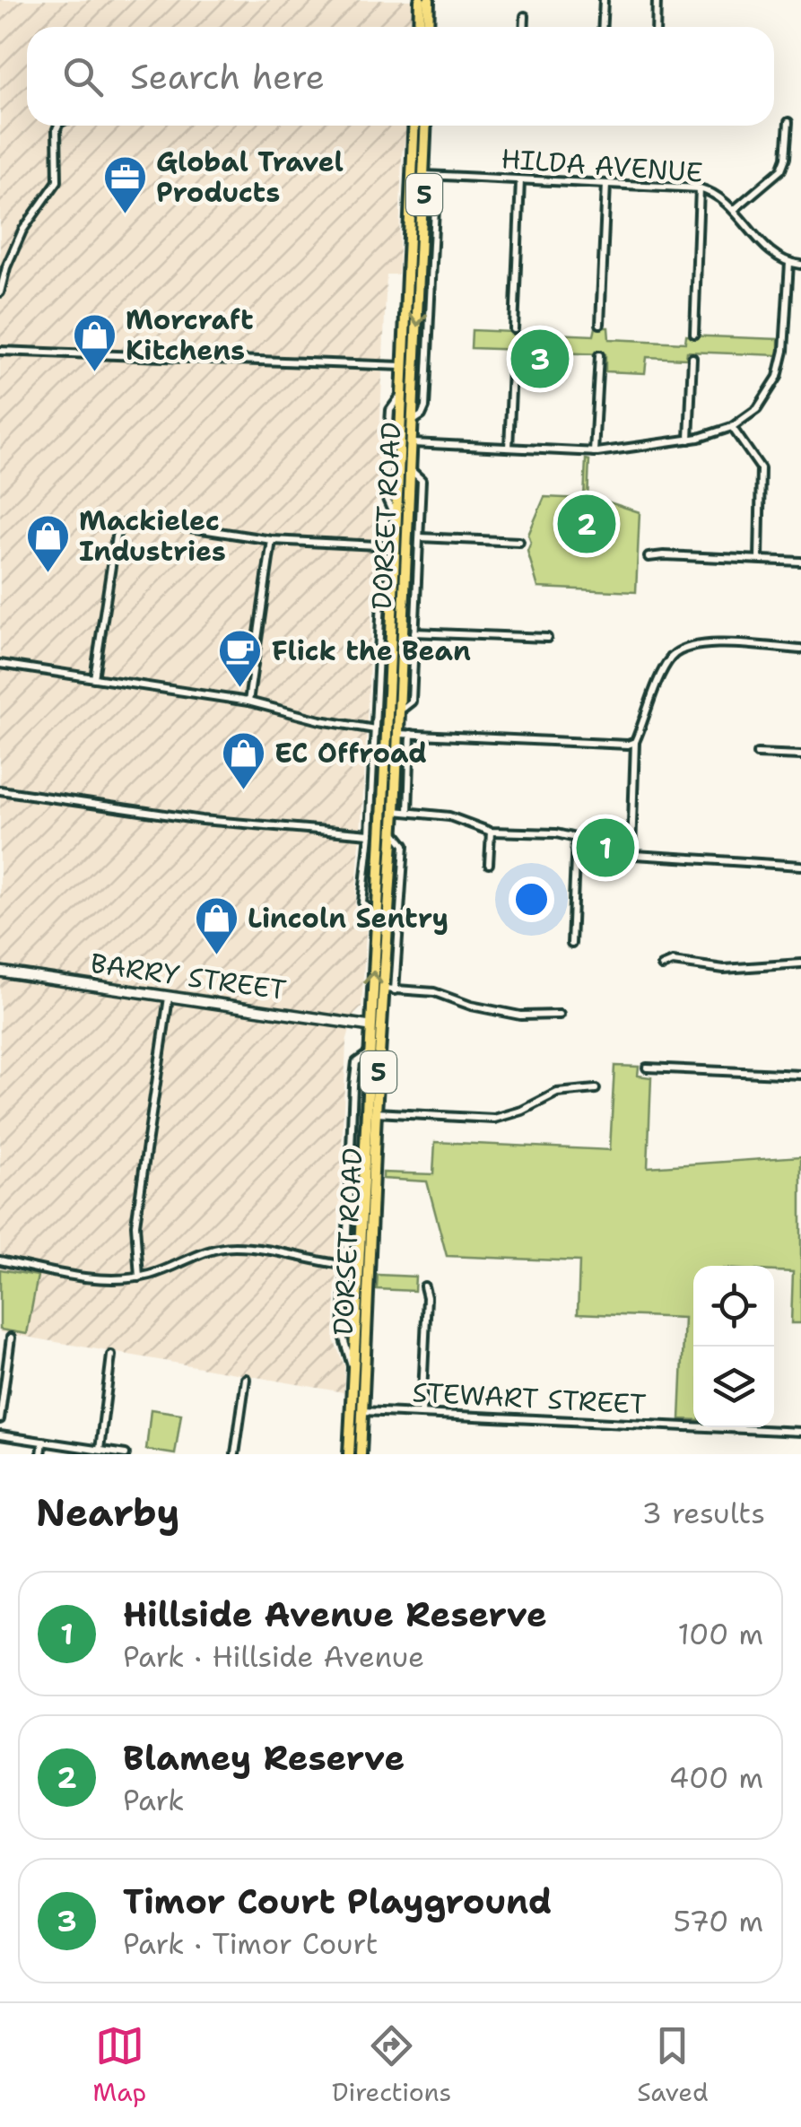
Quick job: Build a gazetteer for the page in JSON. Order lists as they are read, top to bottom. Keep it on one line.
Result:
{"streets":{"main road":["5","DORSET ROAD","BARRY STREET"],"street":["HILDA AVENUE","STEWART STREET"]},"crossings":[["HILDA AVENUE","DORSET ROAD"],["DORSET ROAD","BARRY STREET"],["DORSET ROAD","STEWART STREET"]],"places":{"office":["Global Travel Products"],"shop":["Morcraft Kitchens","Mackielec Industries","EC Offroad","Lincoln Sentry"],"cafe":["Flick the Bean"]},"page":{"search":"Search here","pins":["3","2","1"],"heading":["Nearby","3 results"],"list":[{"mark":"1","name":"Hillside Avenue Reserve","note":"Park · Hillside Avenue","value":"100 m"},{"mark":"2","name":"Blamey Reserve","note":"Park","value":"400 m"},{"mark":"3","name":"Timor Court Playground","note":"Park · Timor Court","value":"570 m"}],"nav":["Map","Directions","Saved"]}}
